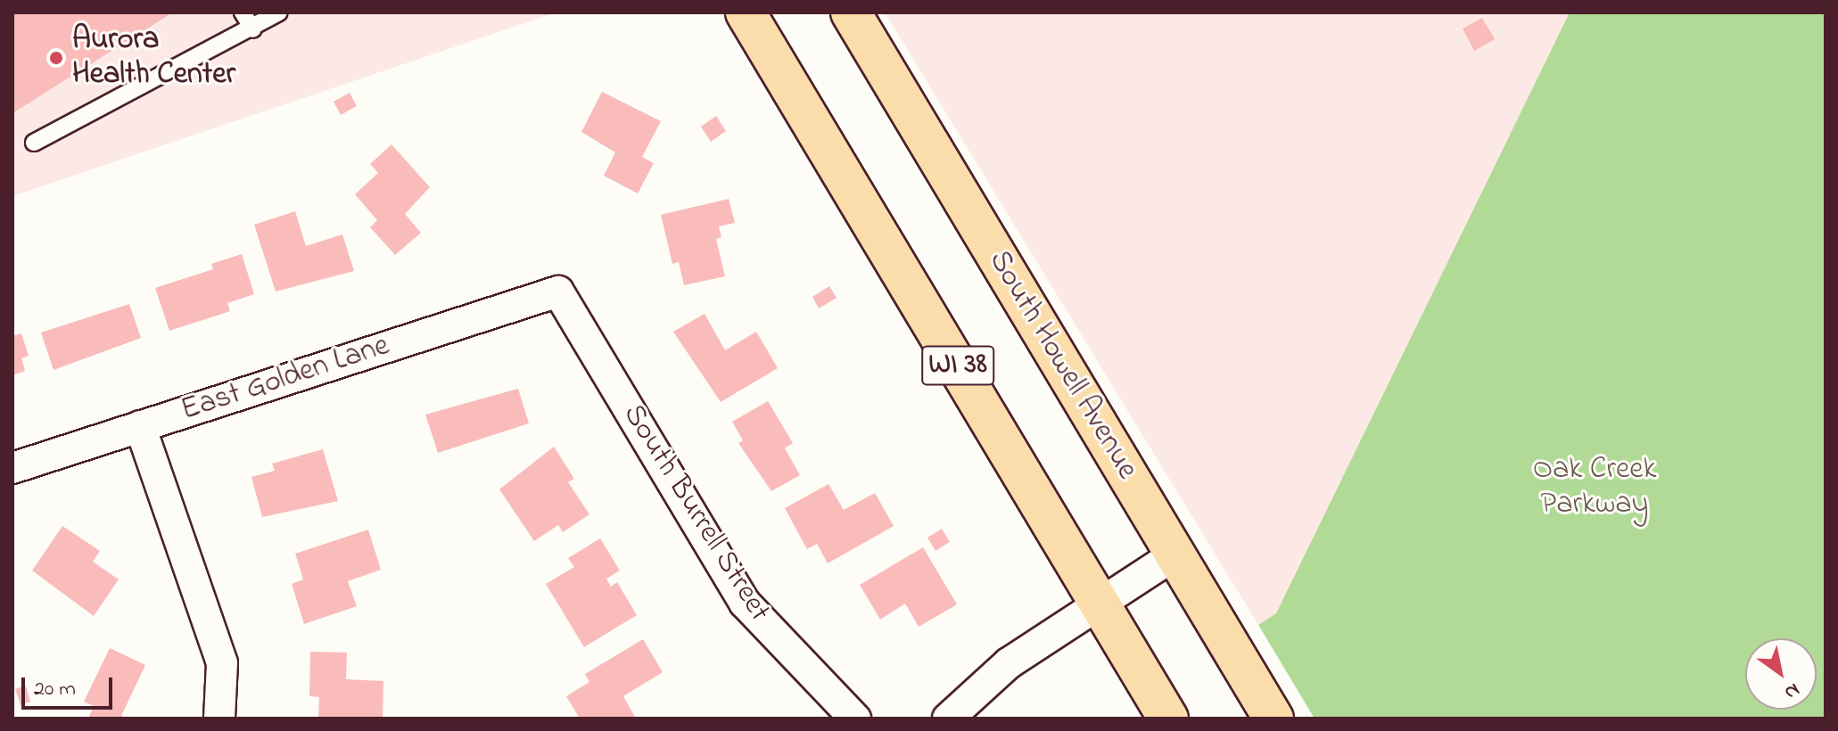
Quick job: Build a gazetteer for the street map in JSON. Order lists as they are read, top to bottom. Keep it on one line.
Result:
{"streets":{"main road":["WI 38","South Howell Avenue"],"street":["East Golden Lane","South Burrell Street"]},"crossings":[["East Golden Lane","South Burrell Street"]],"parks":["Oak Creek Parkway"],"places":["Aurora Health Center"],"scale_bar":"20 m","north":"bottom right"}
